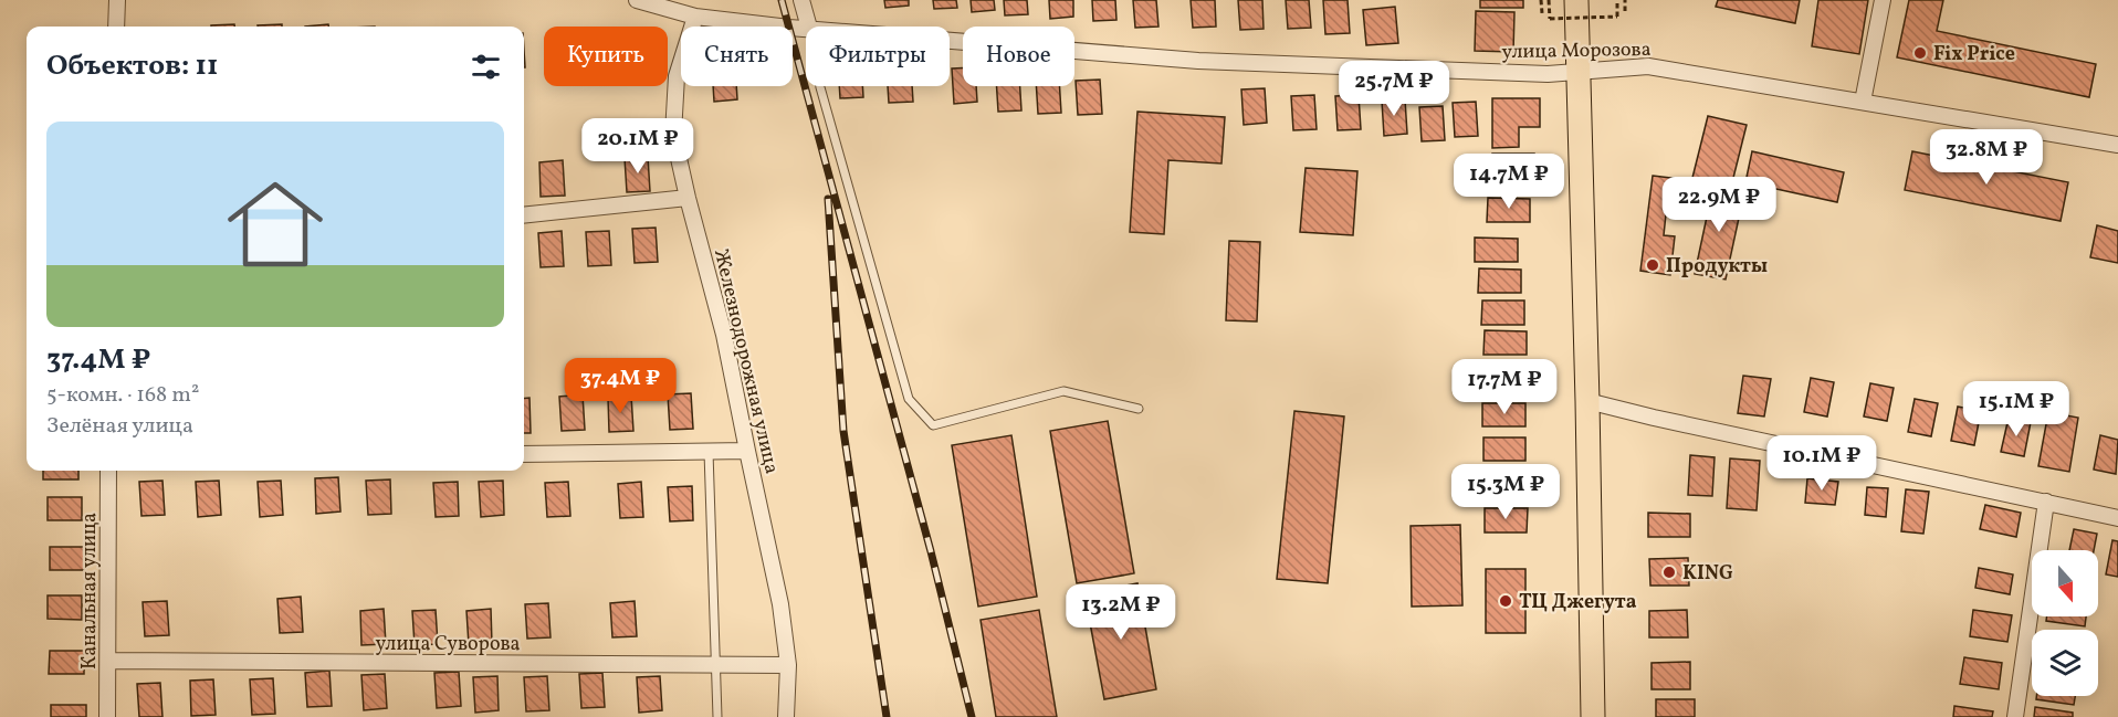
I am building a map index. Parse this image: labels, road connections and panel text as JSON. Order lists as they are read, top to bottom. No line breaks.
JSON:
{"streets":{"street":["улица Морозова","Железнодорожная улица","Канальная улица","улица Суворова"]},"crossings":[["улица Морозова","Железнодорожная улица"],["Железнодорожная улица","улица Суворова"],["Канальная улица","улица Суворова"]],"places":["Fix Price","Продукты","KING","ТЦ Джегута"],"north":"bottom","page":{"chip":["Купить","Снять","Фильтры","Новое"],"heading":"Объектов: 11","price":["25.7M ₽","20.1M ₽","32.8M ₽","14.7M ₽","22.9M ₽","37.4M ₽","17.7M ₽","15.1M ₽","10.1M ₽","15.3M ₽","13.2M ₽"],"list":[{"name":"37.4M ₽","note":"5-комн. · 168 m² · Зелёная улица"}]}}
